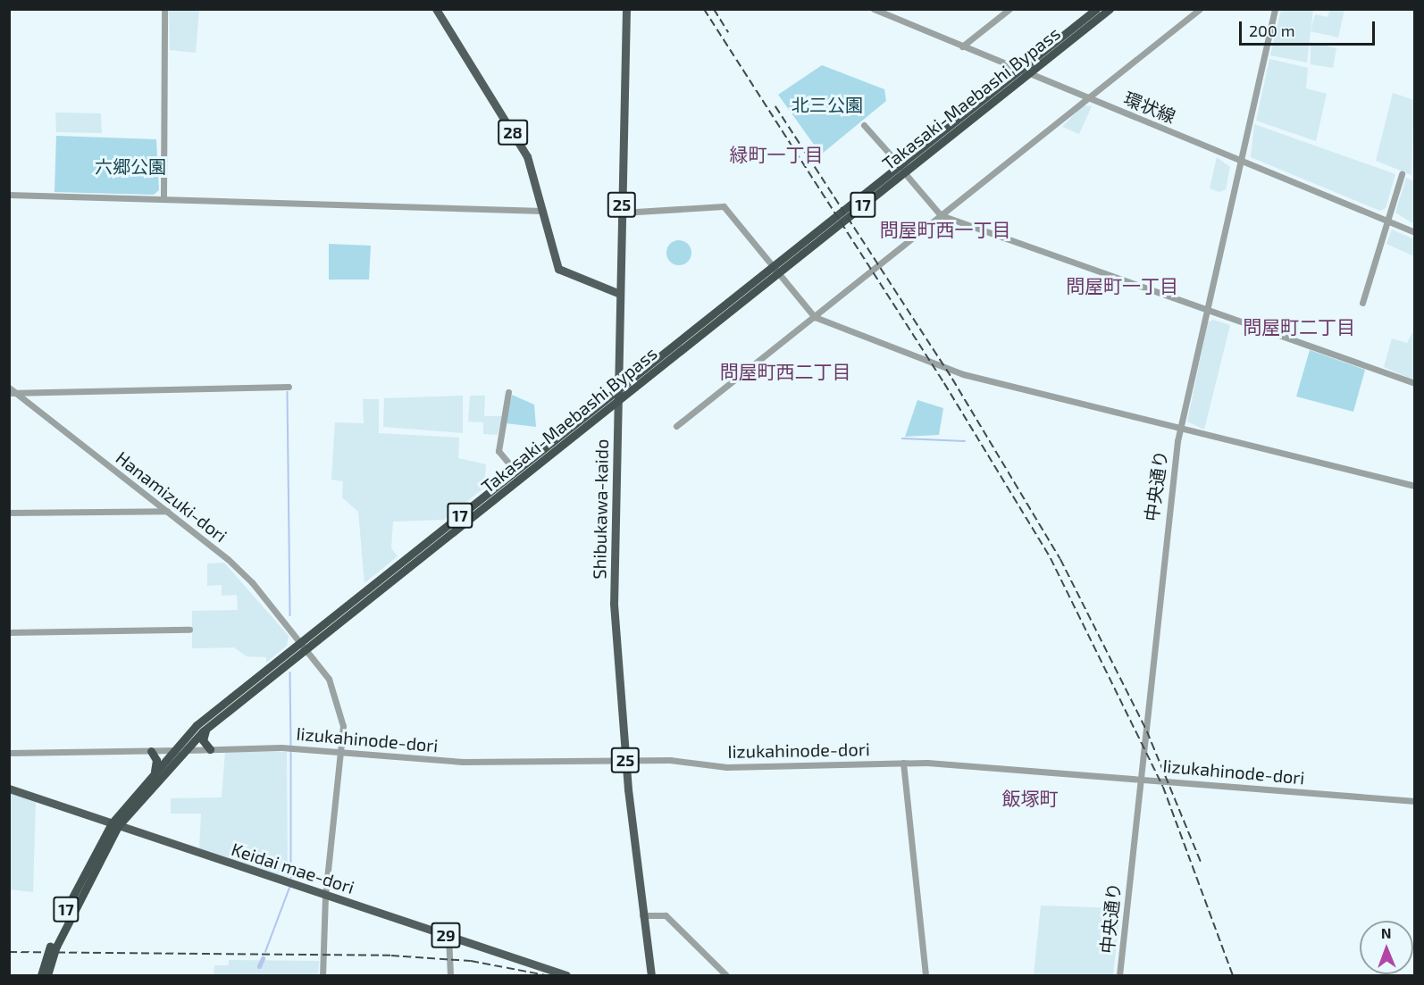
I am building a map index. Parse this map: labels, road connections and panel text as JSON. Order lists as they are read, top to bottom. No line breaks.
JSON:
{"streets":{"highway":["Takasaki-Maebashi Bypass","17"],"main road":["28","25","Shibukawa-kaido","Keidai mae-dori","29"],"street":["環状線","中央通り","Hanamizuki-dori","Iizukahinode-dori"]},"crossings":[["Takasaki-Maebashi Bypass","環状線"],["Takasaki-Maebashi Bypass","Hanamizuki-dori"],["Takasaki-Maebashi Bypass","Shibukawa-kaido"],["Takasaki-Maebashi Bypass","Iizukahinode-dori"],["Takasaki-Maebashi Bypass","Keidai mae-dori"],["環状線","中央通り"],["28","Shibukawa-kaido"],["中央通り","Iizukahinode-dori"],["Hanamizuki-dori","Iizukahinode-dori"],["Hanamizuki-dori","Keidai mae-dori"],["Shibukawa-kaido","Iizukahinode-dori"]],"districts":["緑町一丁目","問屋町西一丁目","問屋町一丁目","問屋町二丁目","問屋町西二丁目","飯塚町"],"parks":["北三公園","六郷公園"],"scale_bar":"200 m","north":"top"}
